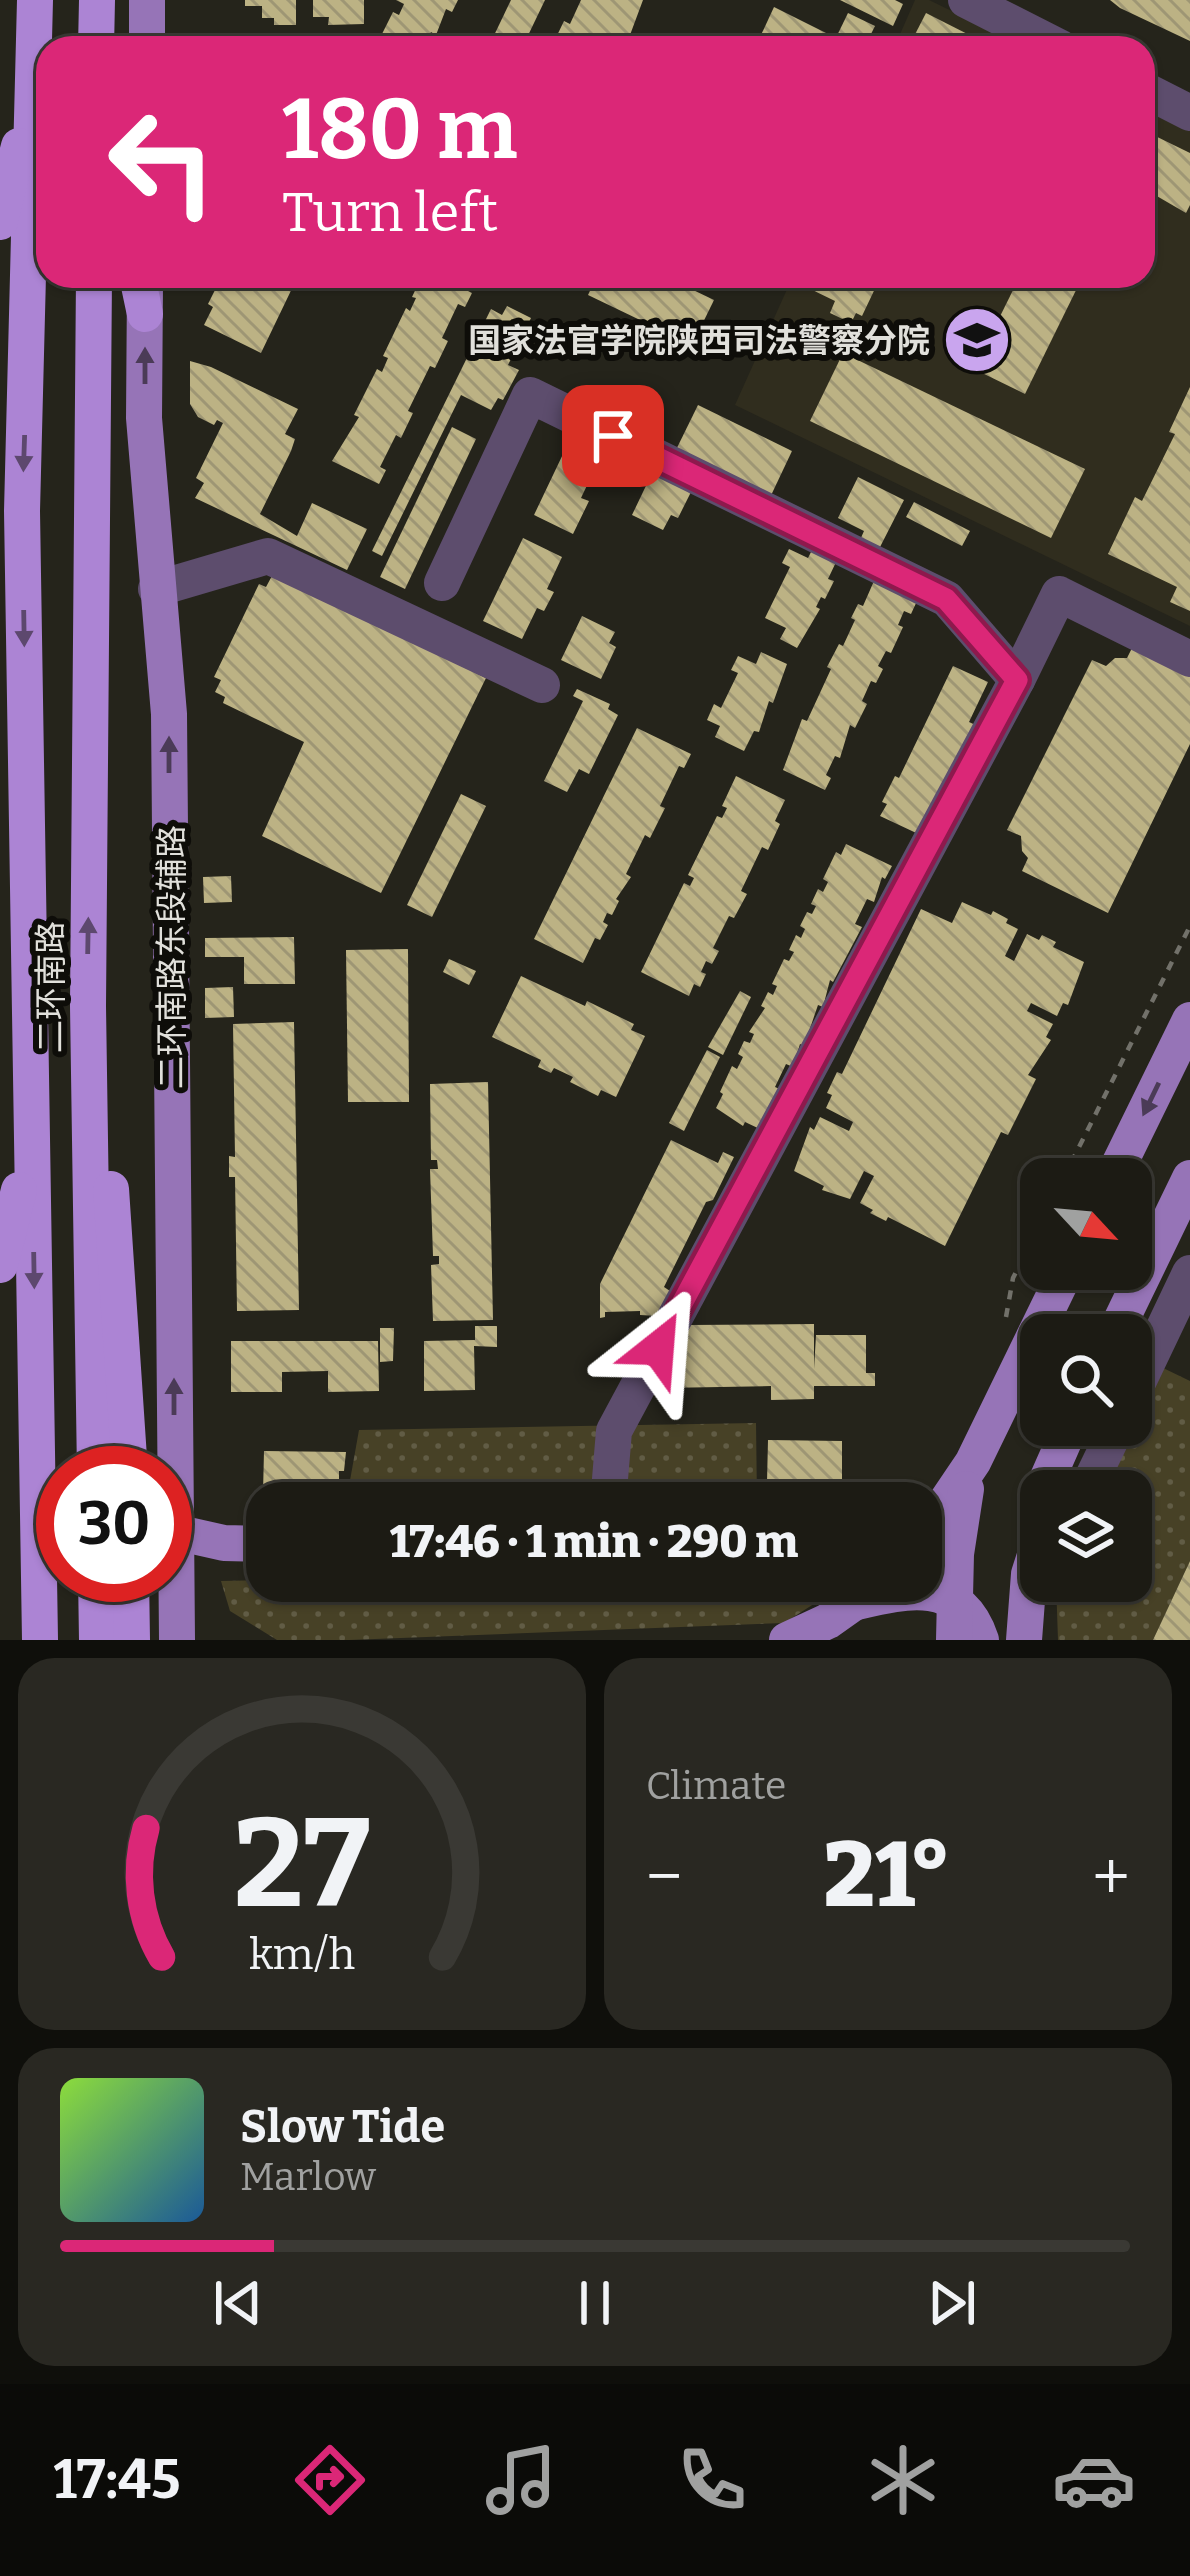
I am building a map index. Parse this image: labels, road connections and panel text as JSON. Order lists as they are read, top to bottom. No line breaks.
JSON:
{"streets":{"highway":["二环南路"],"main road":["二环南路东段辅路"]},"one_way":["二环南路东段辅路"],"places":{"school or university":["国家法官学院陕西司法警察分院"]},"north":"bottom right","page":{"turn":["180 m","Turn left"],"limit":"30","trip":"17:46 · 1 min · 290 m","tile":"Climate","heat":["−","21°","+"],"song":["Slow Tide","Marlow"],"tabs":"17:45","gauge":["27","km/h"]}}
